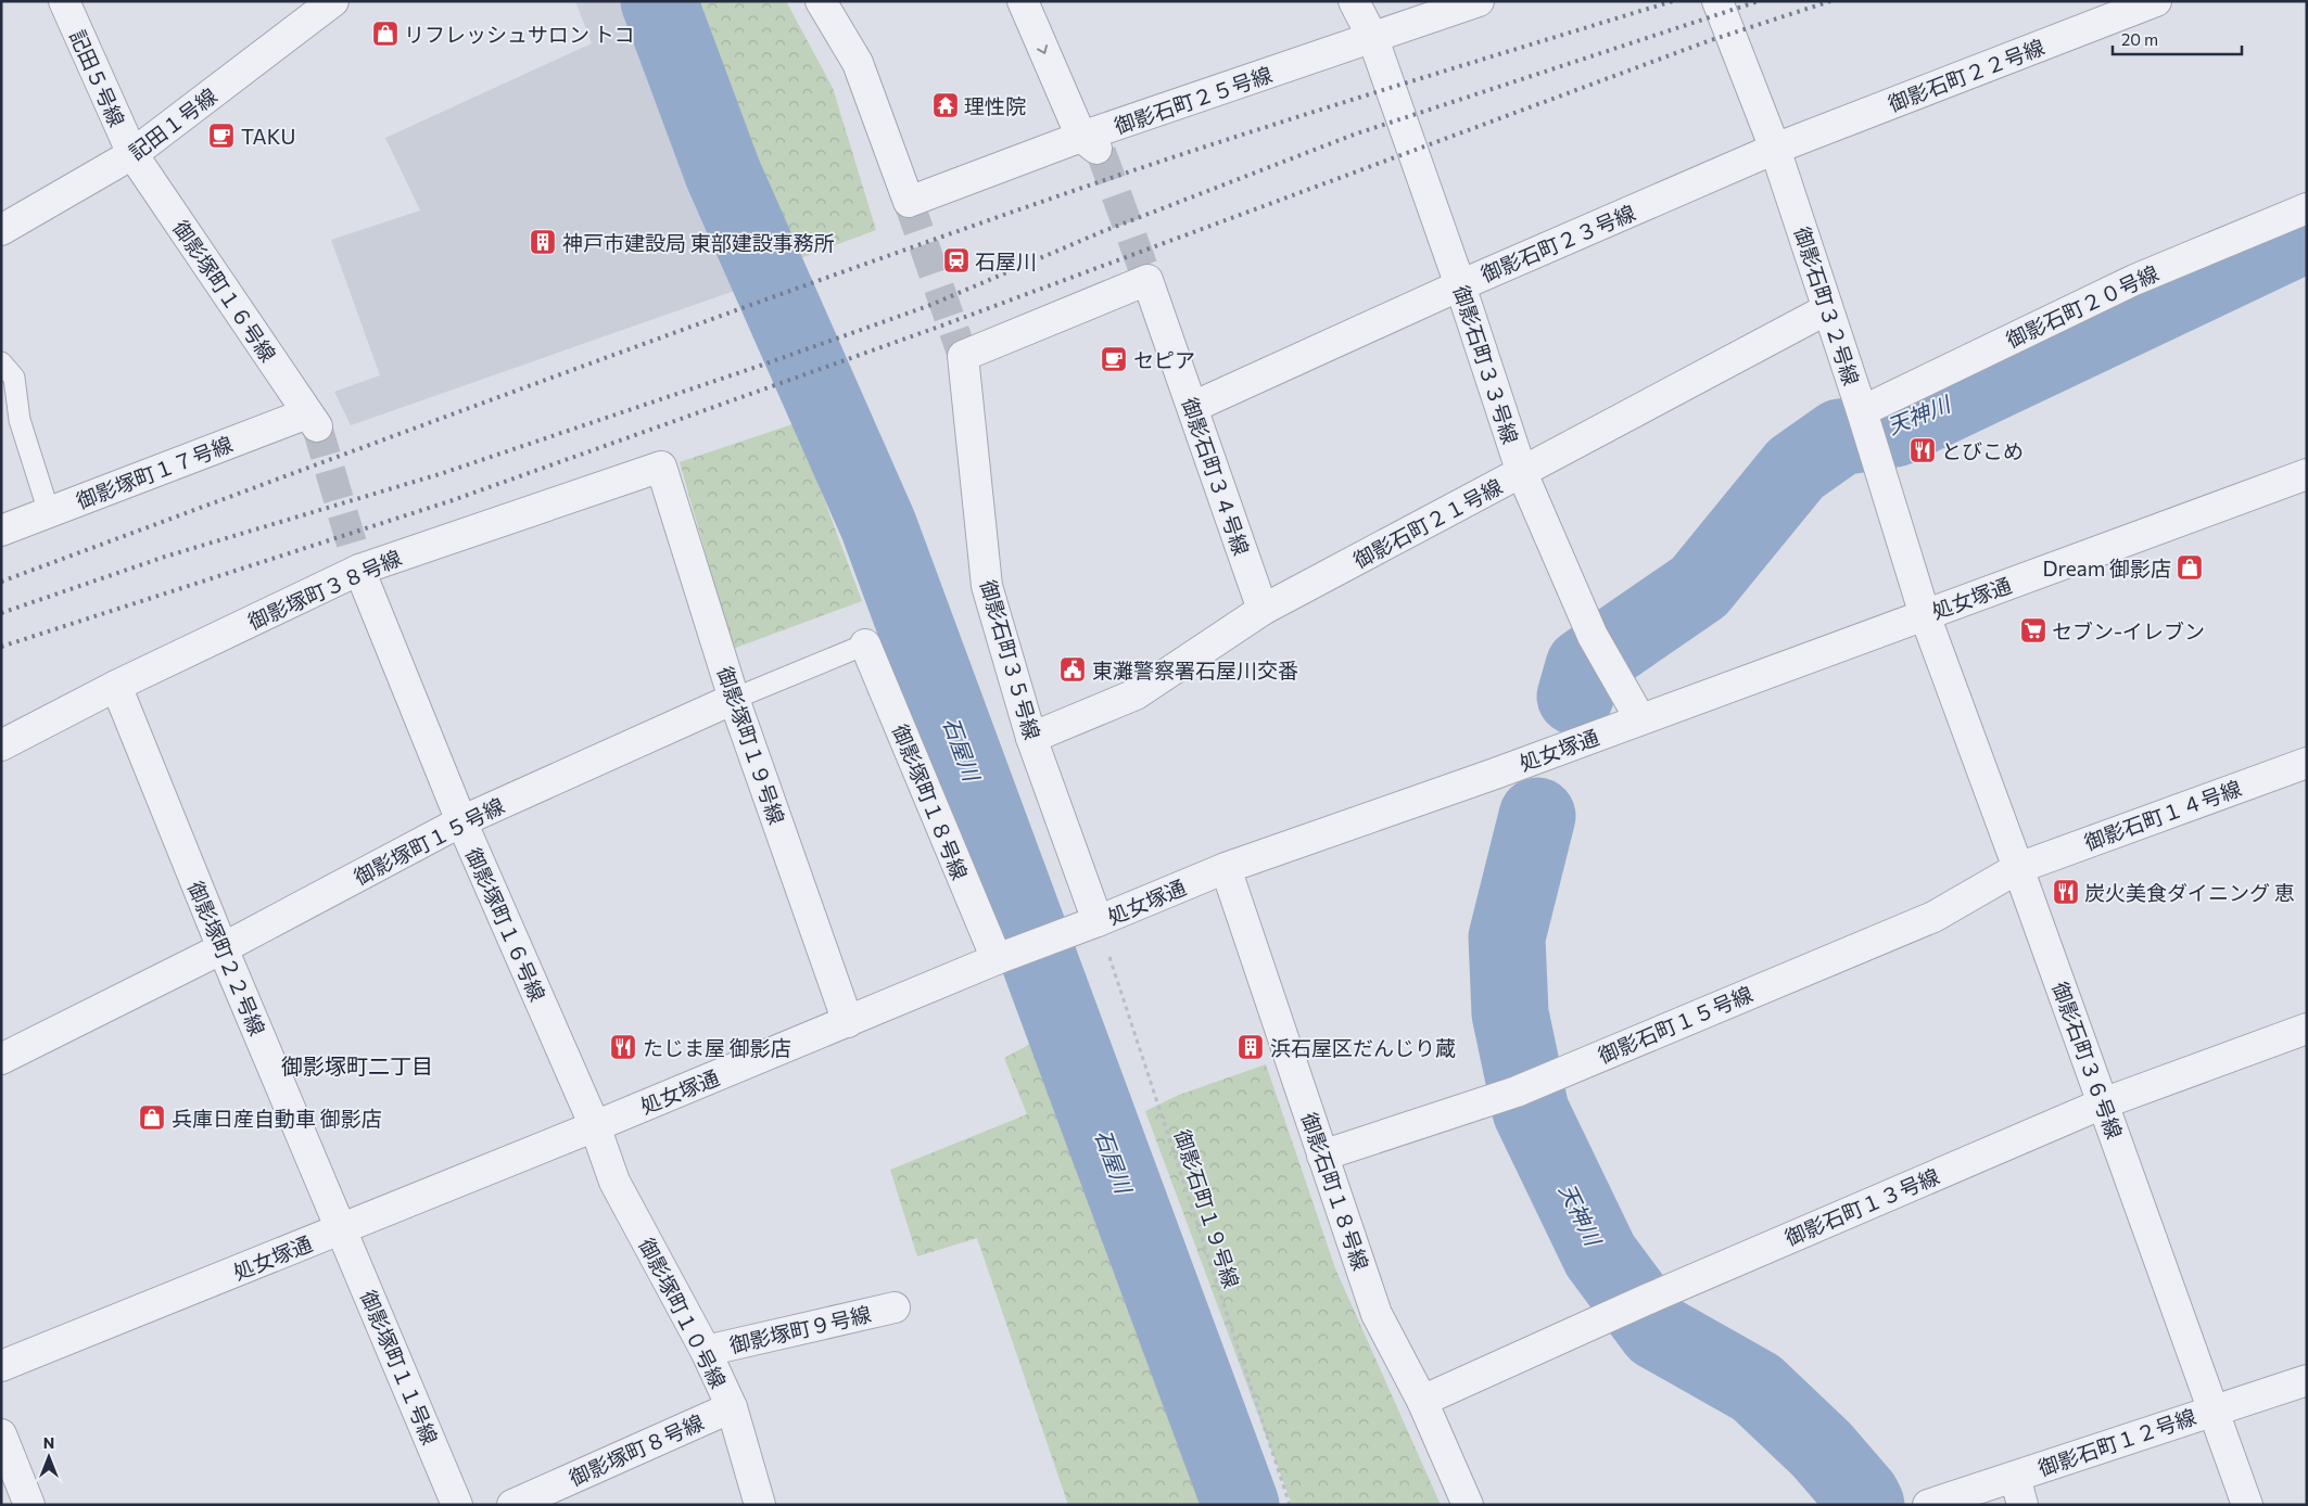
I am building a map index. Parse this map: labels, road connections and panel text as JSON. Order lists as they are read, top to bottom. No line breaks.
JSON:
{"streets":{"street":["御影石町２２号線","記田５号線","御影石町２５号線","記田１号線","御影石町２３号線","御影塚町１６号線","御影石町３２号線","御影石町２０号線","御影石町３３号線","御影塚町１７号線","御影石町３４号線","御影石町２１号線","御影塚町３８号線","処女塚通","御影石町３５号線","御影塚町１９号線","御影塚町１８号線","御影石町１４号線","御影塚町１５号線","御影塚町２２号線","御影石町１５号線","御影石町３６号線","御影石町１８号線","御影石町１３号線","御影塚町１０号線","御影塚町９号線","御影塚町１１号線","御影石町１２号線","御影塚町８号線"],"path":["御影石町１９号線"]},"crossings":[["御影石町２２号線","御影石町２３号線"],["御影石町２２号線","御影石町３２号線"],["記田５号線","記田１号線"],["記田５号線","御影塚町１６号線"],["御影石町２５号線","御影石町３３号線"],["記田１号線","御影塚町１６号線"],["御影石町２３号線","御影石町３２号線"],["御影石町２３号線","御影石町３３号線"],["御影石町２３号線","御影石町３４号線"],["御影塚町１６号線","御影塚町１７号線"],["御影塚町１６号線","御影塚町３８号線"],["御影塚町１６号線","処女塚通"],["御影塚町１６号線","御影塚町１５号線"],["御影塚町１６号線","御影塚町１０号線"],["御影石町３２号線","御影石町２０号線"],["御影石町３２号線","御影石町２１号線"],["御影石町３２号線","処女塚通"],["御影石町３２号線","御影石町３６号線"],["御影石町３３号線","御影石町２１号線"],["御影石町３３号線","処女塚通"],["御影石町３４号線","御影石町２１号線"],["御影石町３４号線","御影石町３５号線"],["御影石町２１号線","御影石町３５号線"],["御影塚町３８号線","御影塚町１９号線"],["御影塚町３８号線","御影塚町２２号線"],["処女塚通","御影石町３５号線"],["処女塚通","御影塚町１９号線"],["処女塚通","御影塚町１８号線"],["処女塚通","御影塚町２２号線"],["処女塚通","御影石町３６号線"],["処女塚通","御影石町１８号線"],["処女塚通","御影石町１９号線"],["処女塚通","御影塚町１０号線"],["処女塚通","御影塚町１１号線"],["御影石町３５号線","御影石町１９号線"],["御影塚町１９号線","御影塚町１５号線"],["御影塚町１８号線","御影塚町１５号線"],["御影石町１４号線","御影石町１５号線"],["御影石町１４号線","御影石町３６号線"],["御影塚町１５号線","御影塚町２２号線"],["御影塚町２２号線","御影塚町１１号線"],["御影石町１５号線","御影石町３６号線"],["御影石町１５号線","御影石町１８号線"],["御影石町３６号線","御影石町１３号線"],["御影石町３６号線","御影石町１２号線"],["御影石町１８号線","御影石町１３号線"],["御影塚町１０号線","御影塚町９号線"],["御影塚町１０号線","御影塚町８号線"]],"districts":["御影塚町二丁目"],"water":["天神川","石屋川"],"places":{"shop":["リフレッシュサロン トコ","Dream 御影店","兵庫日産自動車 御影店"],"temple":["理性院"],"cafe":["TAKU","セピア"],"building":["神戸市建設局 東部建設事務所","浜石屋区だんじり蔵"],"station":["石屋川"],"restaurant":["とびこめ","炭火美食ダイニング 恵","たじま屋 御影店"],"supermarket":["セブン-イレブン"],"public building":["東灘警察署石屋川交番"]},"scale_bar":"20 m","north":"top"}
